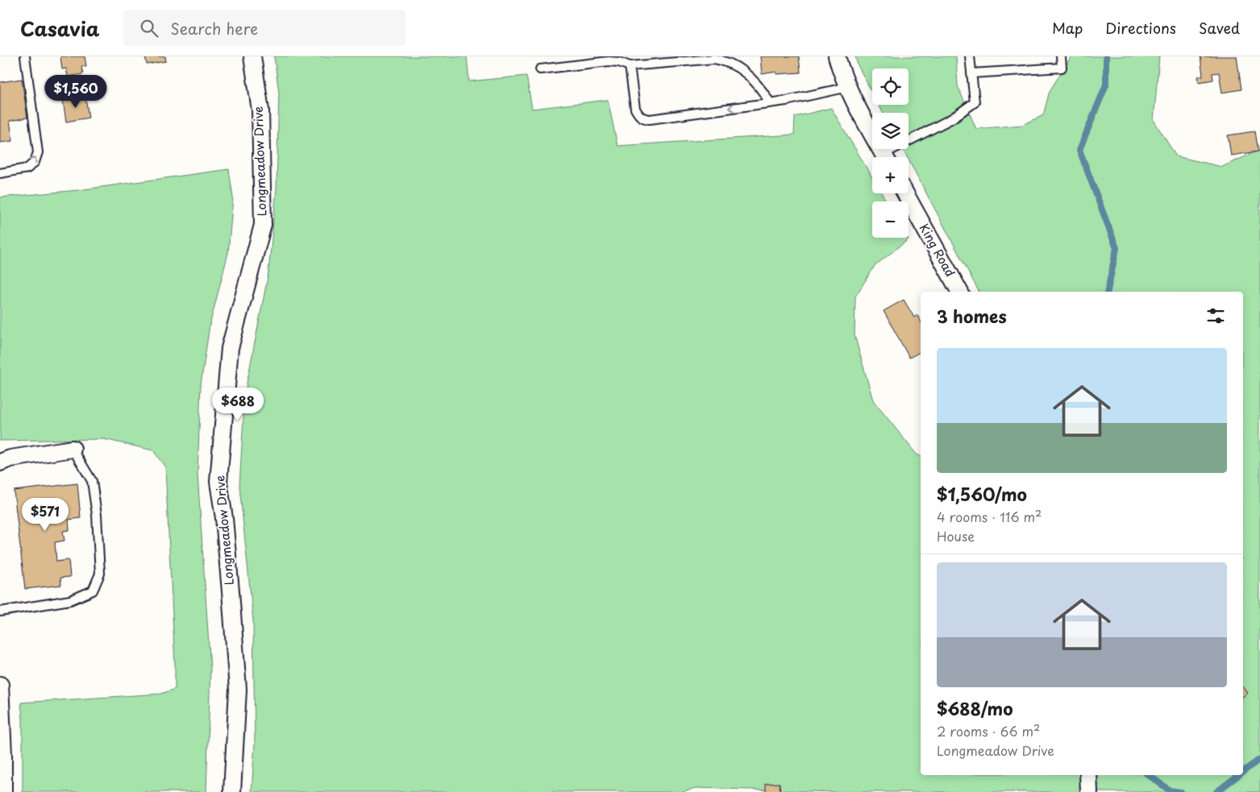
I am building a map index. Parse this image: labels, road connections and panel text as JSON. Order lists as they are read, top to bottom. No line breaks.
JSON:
{"streets":{"street":["Longmeadow Drive","King Road"]},"page":{"header":"Casavia","search":"Search here","nav":["Map","Directions","Saved"],"map_buttons":["+","−"],"price":["$1,560","$688","$571"],"heading":"3 homes","list":[{"name":"$1,560/mo","note":"4 rooms · 116 m² · House"},{"name":"$688/mo","note":"2 rooms · 66 m² · Longmeadow Drive"}]}}
